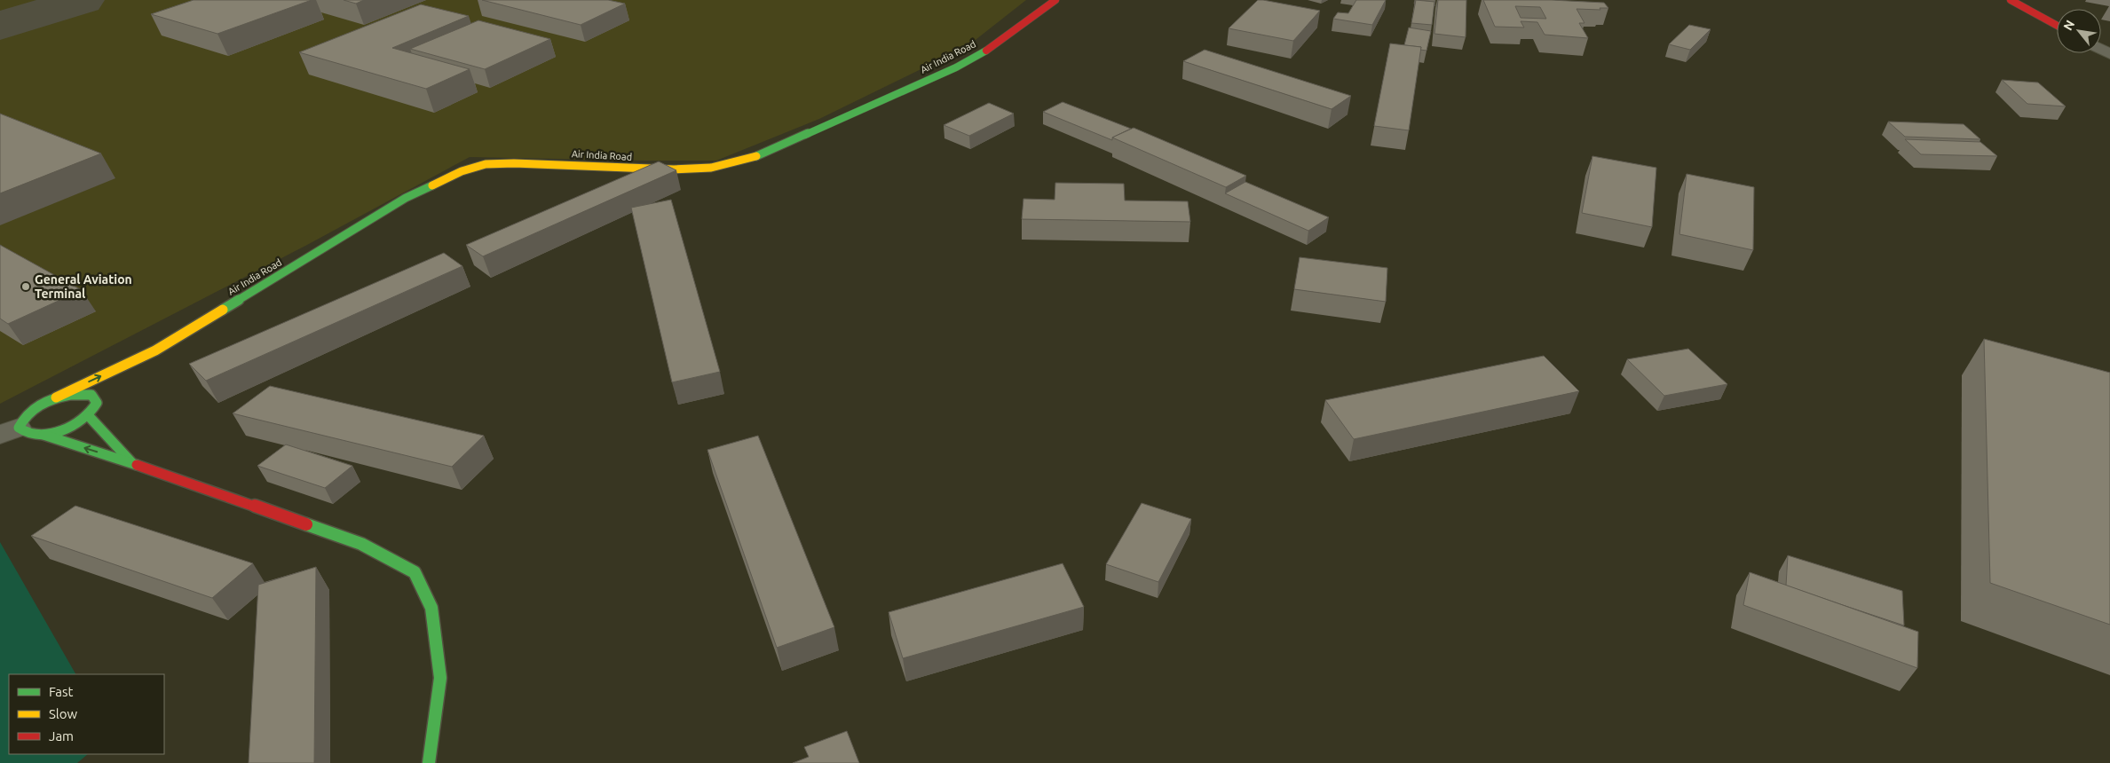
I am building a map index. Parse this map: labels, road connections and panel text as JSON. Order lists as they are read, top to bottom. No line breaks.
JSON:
{"streets":{"street":["Air India Road"]},"places":["General Aviation Terminal"],"legend":["Fast","Slow","Jam"],"north":"top left"}
